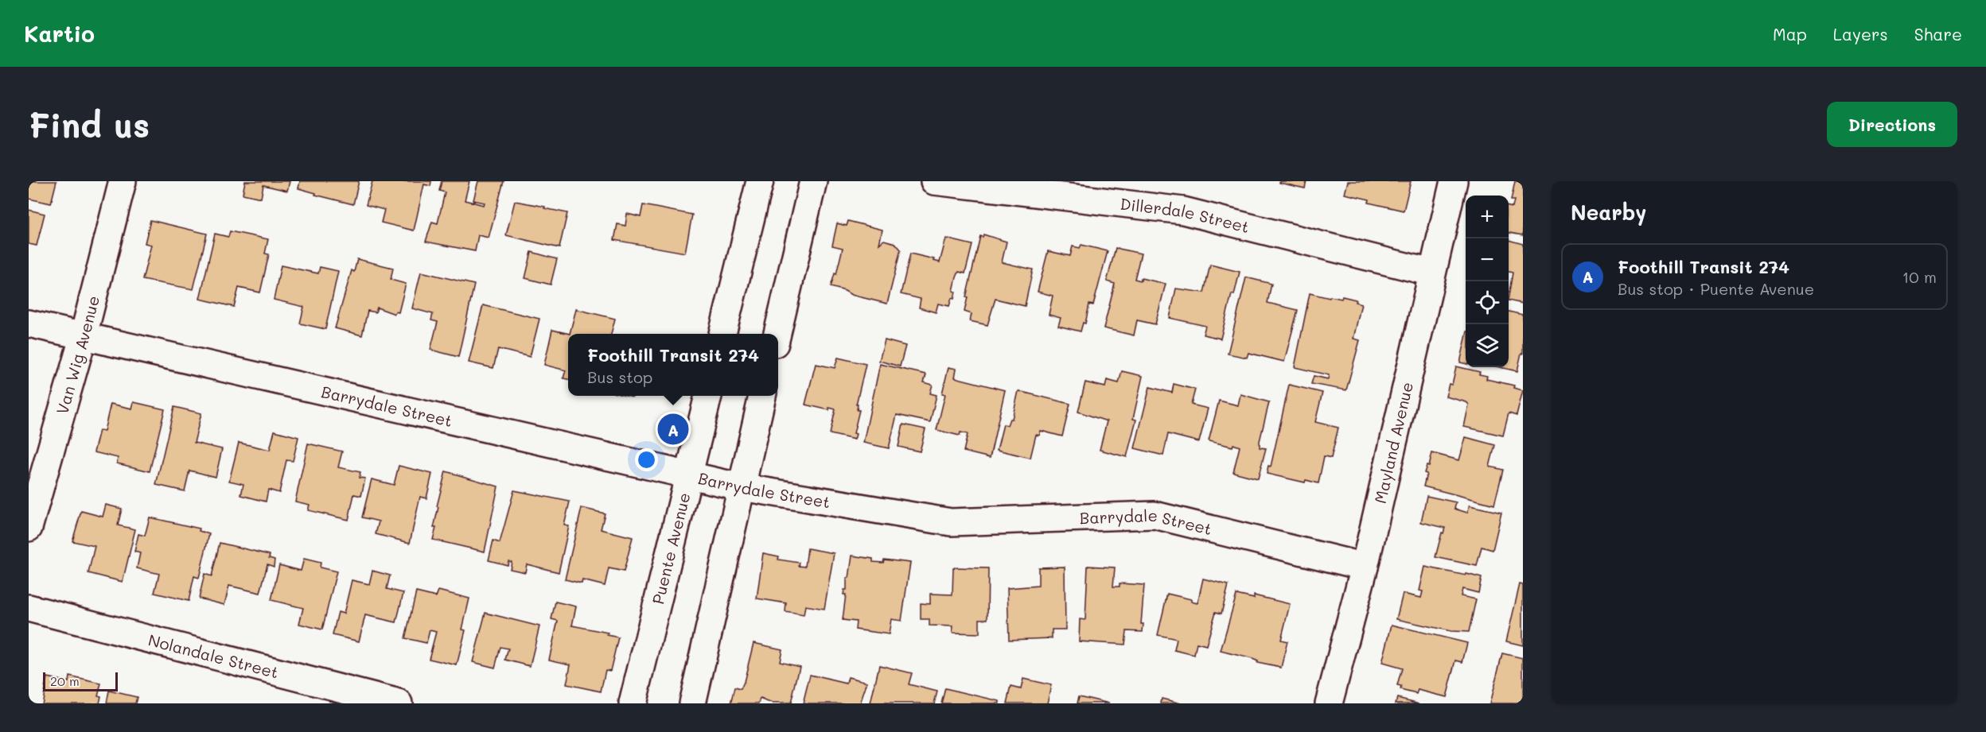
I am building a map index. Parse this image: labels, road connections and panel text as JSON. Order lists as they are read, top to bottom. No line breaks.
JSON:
{"streets":{"street":["Dillerdale Street","Van Wig Avenue","Barrydale Street","Mayland Avenue","Puente Avenue","Nolandale Street"]},"crossings":[["Dillerdale Street","Mayland Avenue"],["Van Wig Avenue","Barrydale Street"],["Barrydale Street","Mayland Avenue"],["Barrydale Street","Puente Avenue"]],"scale_bar":"20 m","page":{"header":"Kartio","nav":["Map","Layers","Share"],"buttons":"Directions","title":"Find us","heading":"Nearby","map_buttons":["+","−"],"list":[{"mark":"A","name":"Foothill Transit 274","note":"Bus stop · Puente Avenue","value":"10 m"}],"popup":["Foothill Transit 274","Bus stop"],"pins":"A","scale":"20 m"}}
